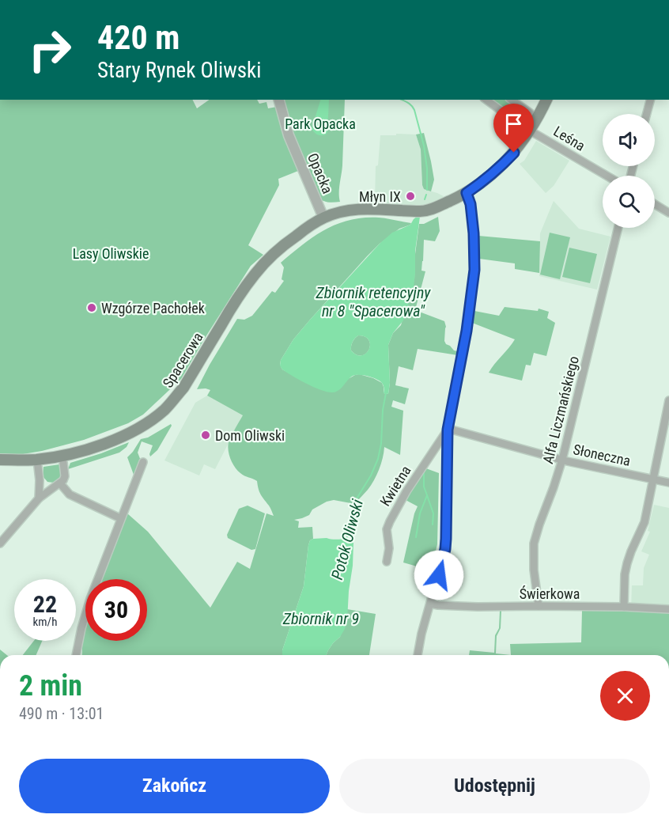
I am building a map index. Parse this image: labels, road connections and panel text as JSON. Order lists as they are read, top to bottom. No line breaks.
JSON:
{"streets":{"main road":["Spacerowa"],"street":["Leśna","Opacka","Alfa Liczmańskiego","Słoneczna","Kwietna","Świerkowa"]},"crossings":[["Leśna","Spacerowa"],["Opacka","Spacerowa"],["Spacerowa","Kwietna"],["Alfa Liczmańskiego","Słoneczna"],["Alfa Liczmańskiego","Świerkowa"],["Słoneczna","Kwietna"],["Kwietna","Świerkowa"]],"water":["Zbiornik retencyjny nr 8 \"Spacerowa\"","Potok Oliwski","Zbiornik nr 9"],"parks":["Park Opacka","Lasy Oliwskie"],"places":["Młyn IX","Wzgórze Pachołek","Dom Oliwski"],"page":{"turn":["420 m","Stary Rynek Oliwski"],"speed":"22 km/h","limit":"30","heading":["2 min","490 m · 13:01"],"buttons":["Zakończ","Udostępnij"]}}
